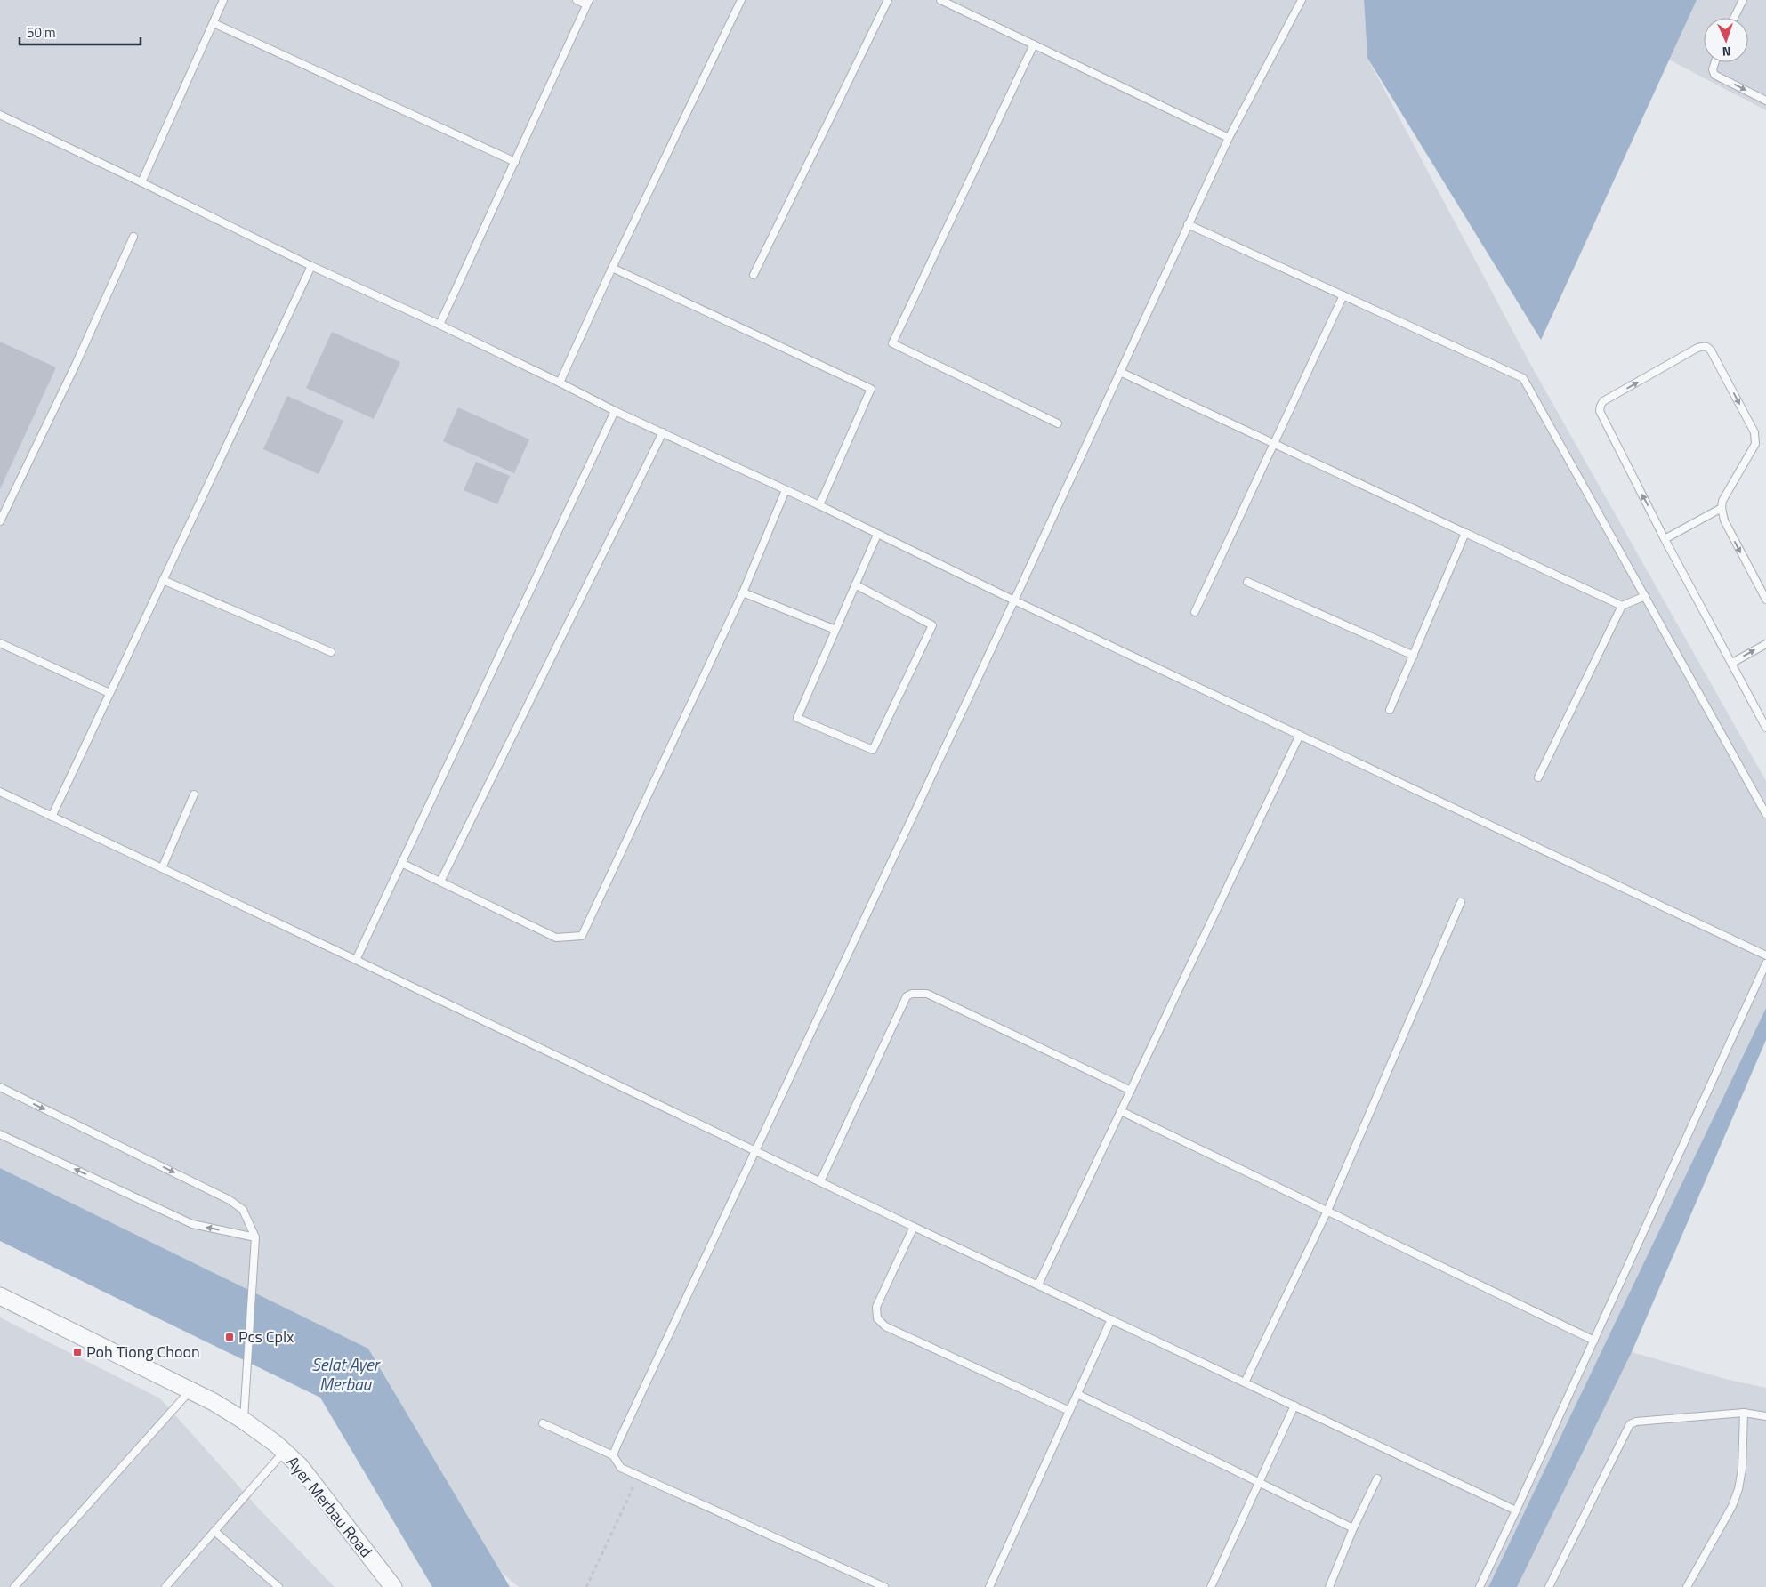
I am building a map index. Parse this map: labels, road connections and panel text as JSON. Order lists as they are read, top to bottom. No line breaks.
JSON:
{"streets":{"street":["Ayer Merbau Road"]},"water":["Selat Ayer Merbau"],"places":{"transit":["Pcs Cplx","Poh Tiong Choon"]},"scale_bar":"50 m","north":"bottom"}
